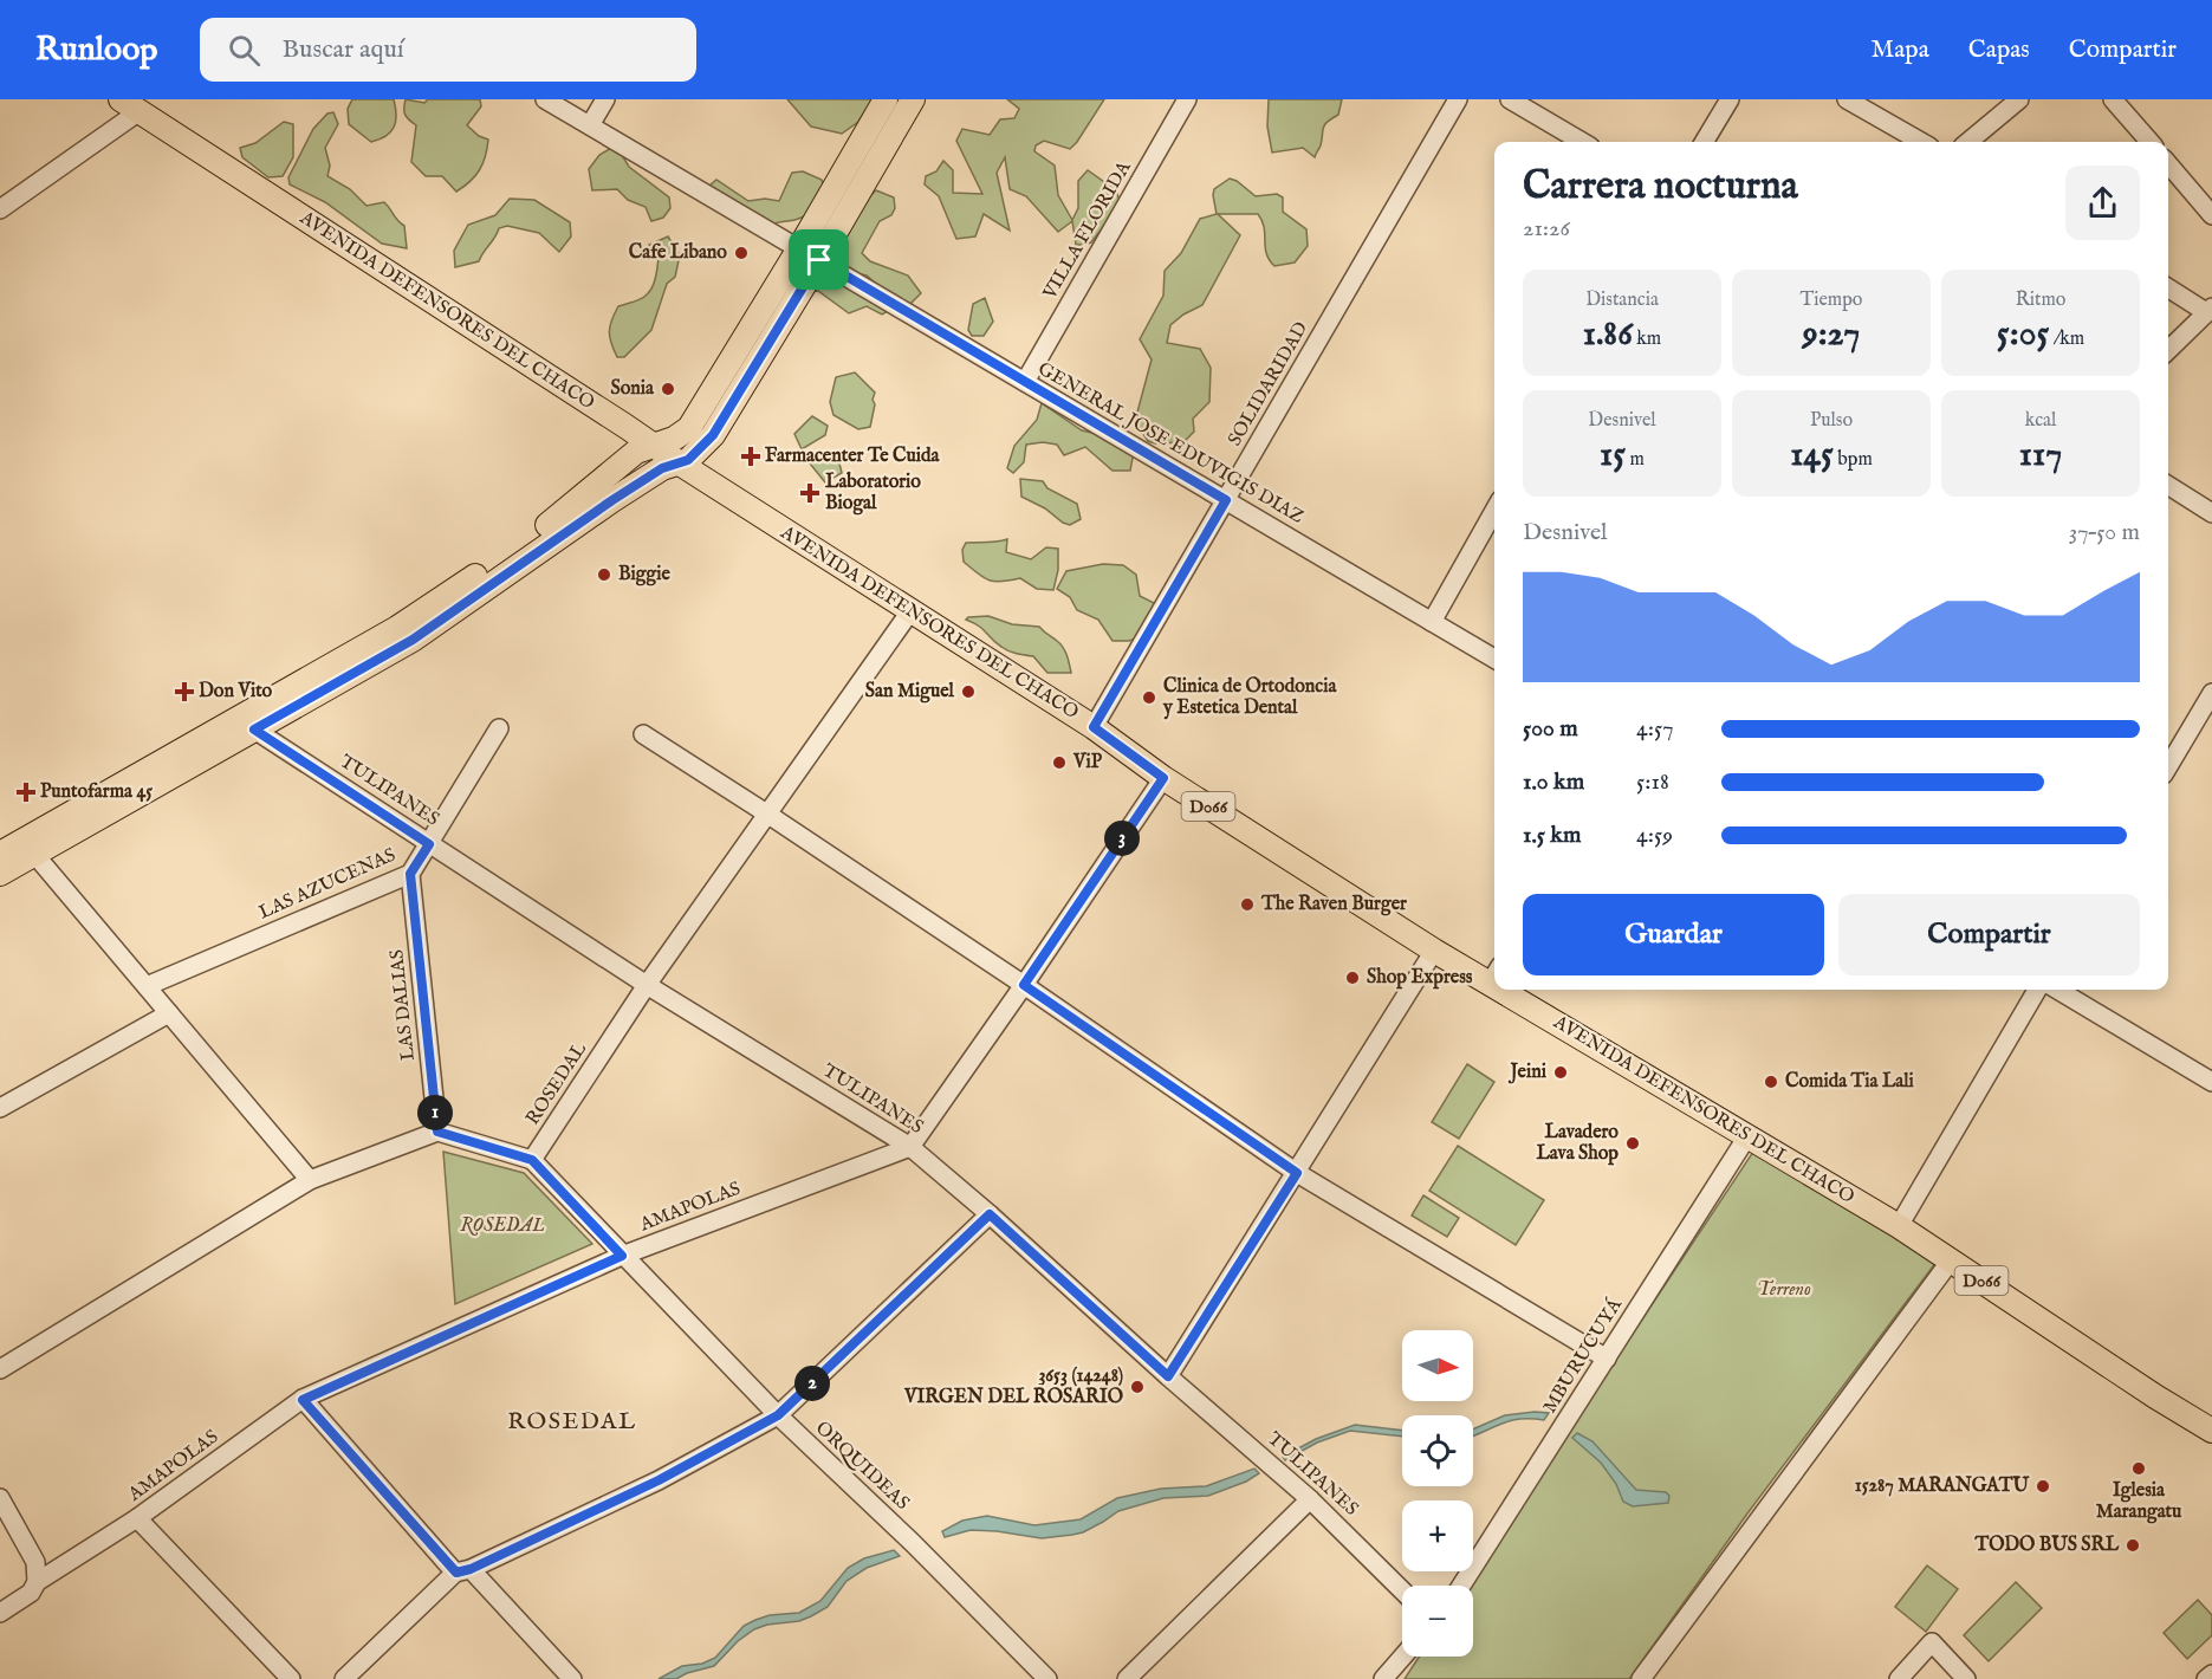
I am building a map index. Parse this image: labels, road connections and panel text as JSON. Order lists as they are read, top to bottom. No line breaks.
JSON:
{"streets":{"main road":["AVENIDA DEFENSORES DEL CHACO","D066"],"street":["VILLA FLORIDA","SOLIDARIDAD","GENERAL JOSE EDUVIGIS DIAZ","TULIPANES","LAS AZUCENAS","LAS DALIAS","ROSEDAL","AMAPOLAS","MBURUCUYÁ","ORQUIDEAS"]},"crossings":[["VILLA FLORIDA","GENERAL JOSE EDUVIGIS DIAZ"],["AVENIDA DEFENSORES DEL CHACO","SOLIDARIDAD"],["AVENIDA DEFENSORES DEL CHACO","ROSEDAL"],["AVENIDA DEFENSORES DEL CHACO","MBURUCUYÁ"],["SOLIDARIDAD","GENERAL JOSE EDUVIGIS DIAZ"],["TULIPANES","LAS AZUCENAS"],["TULIPANES","ROSEDAL"],["TULIPANES","AMAPOLAS"],["LAS AZUCENAS","LAS DALIAS"],["ROSEDAL","ORQUIDEAS"],["AMAPOLAS","ORQUIDEAS"]],"districts":["ROSEDAL"],"parks":["ROSEDAL","Terreno"],"places":{"other":["Cafe Libano","Sonia","Biggie","San Miguel","Clinica de Ortodoncia y Estetica Dental","ViP","The Raven Burger","Shop Express","Jeini","Comida Tia Lali","Lavadero Lava Shop","3653 (14248) VIRGEN DEL ROSARIO","Iglesia Marangatu","15287 MARANGATU","TODO BUS SRL"],"health":["Farmacenter Te Cuida","Laboratorio Biogal","Don Vito","Puntofarma 45"]},"north":"right","page":{"header":"Runloop","search":"Buscar aquí","nav":["Mapa","Capas","Compartir"],"heading":["Carrera nocturna","21:26"],"stats":[["Distancia","1.86 km"],["Tiempo","9:27"],["Ritmo","5:05 /km"],["Desnivel","15 m"],["Pulso","145 bpm"],["kcal","117"]],"chart":["Desnivel","37–50 m"],"list":[{"name":"500 m","note":"4:57"},{"name":"1.0 km","note":"5:18"},{"name":"1.5 km","note":"4:59"}],"pins":["3","1","2"],"buttons":["Guardar","Compartir"],"map_buttons":["+","−"]}}
